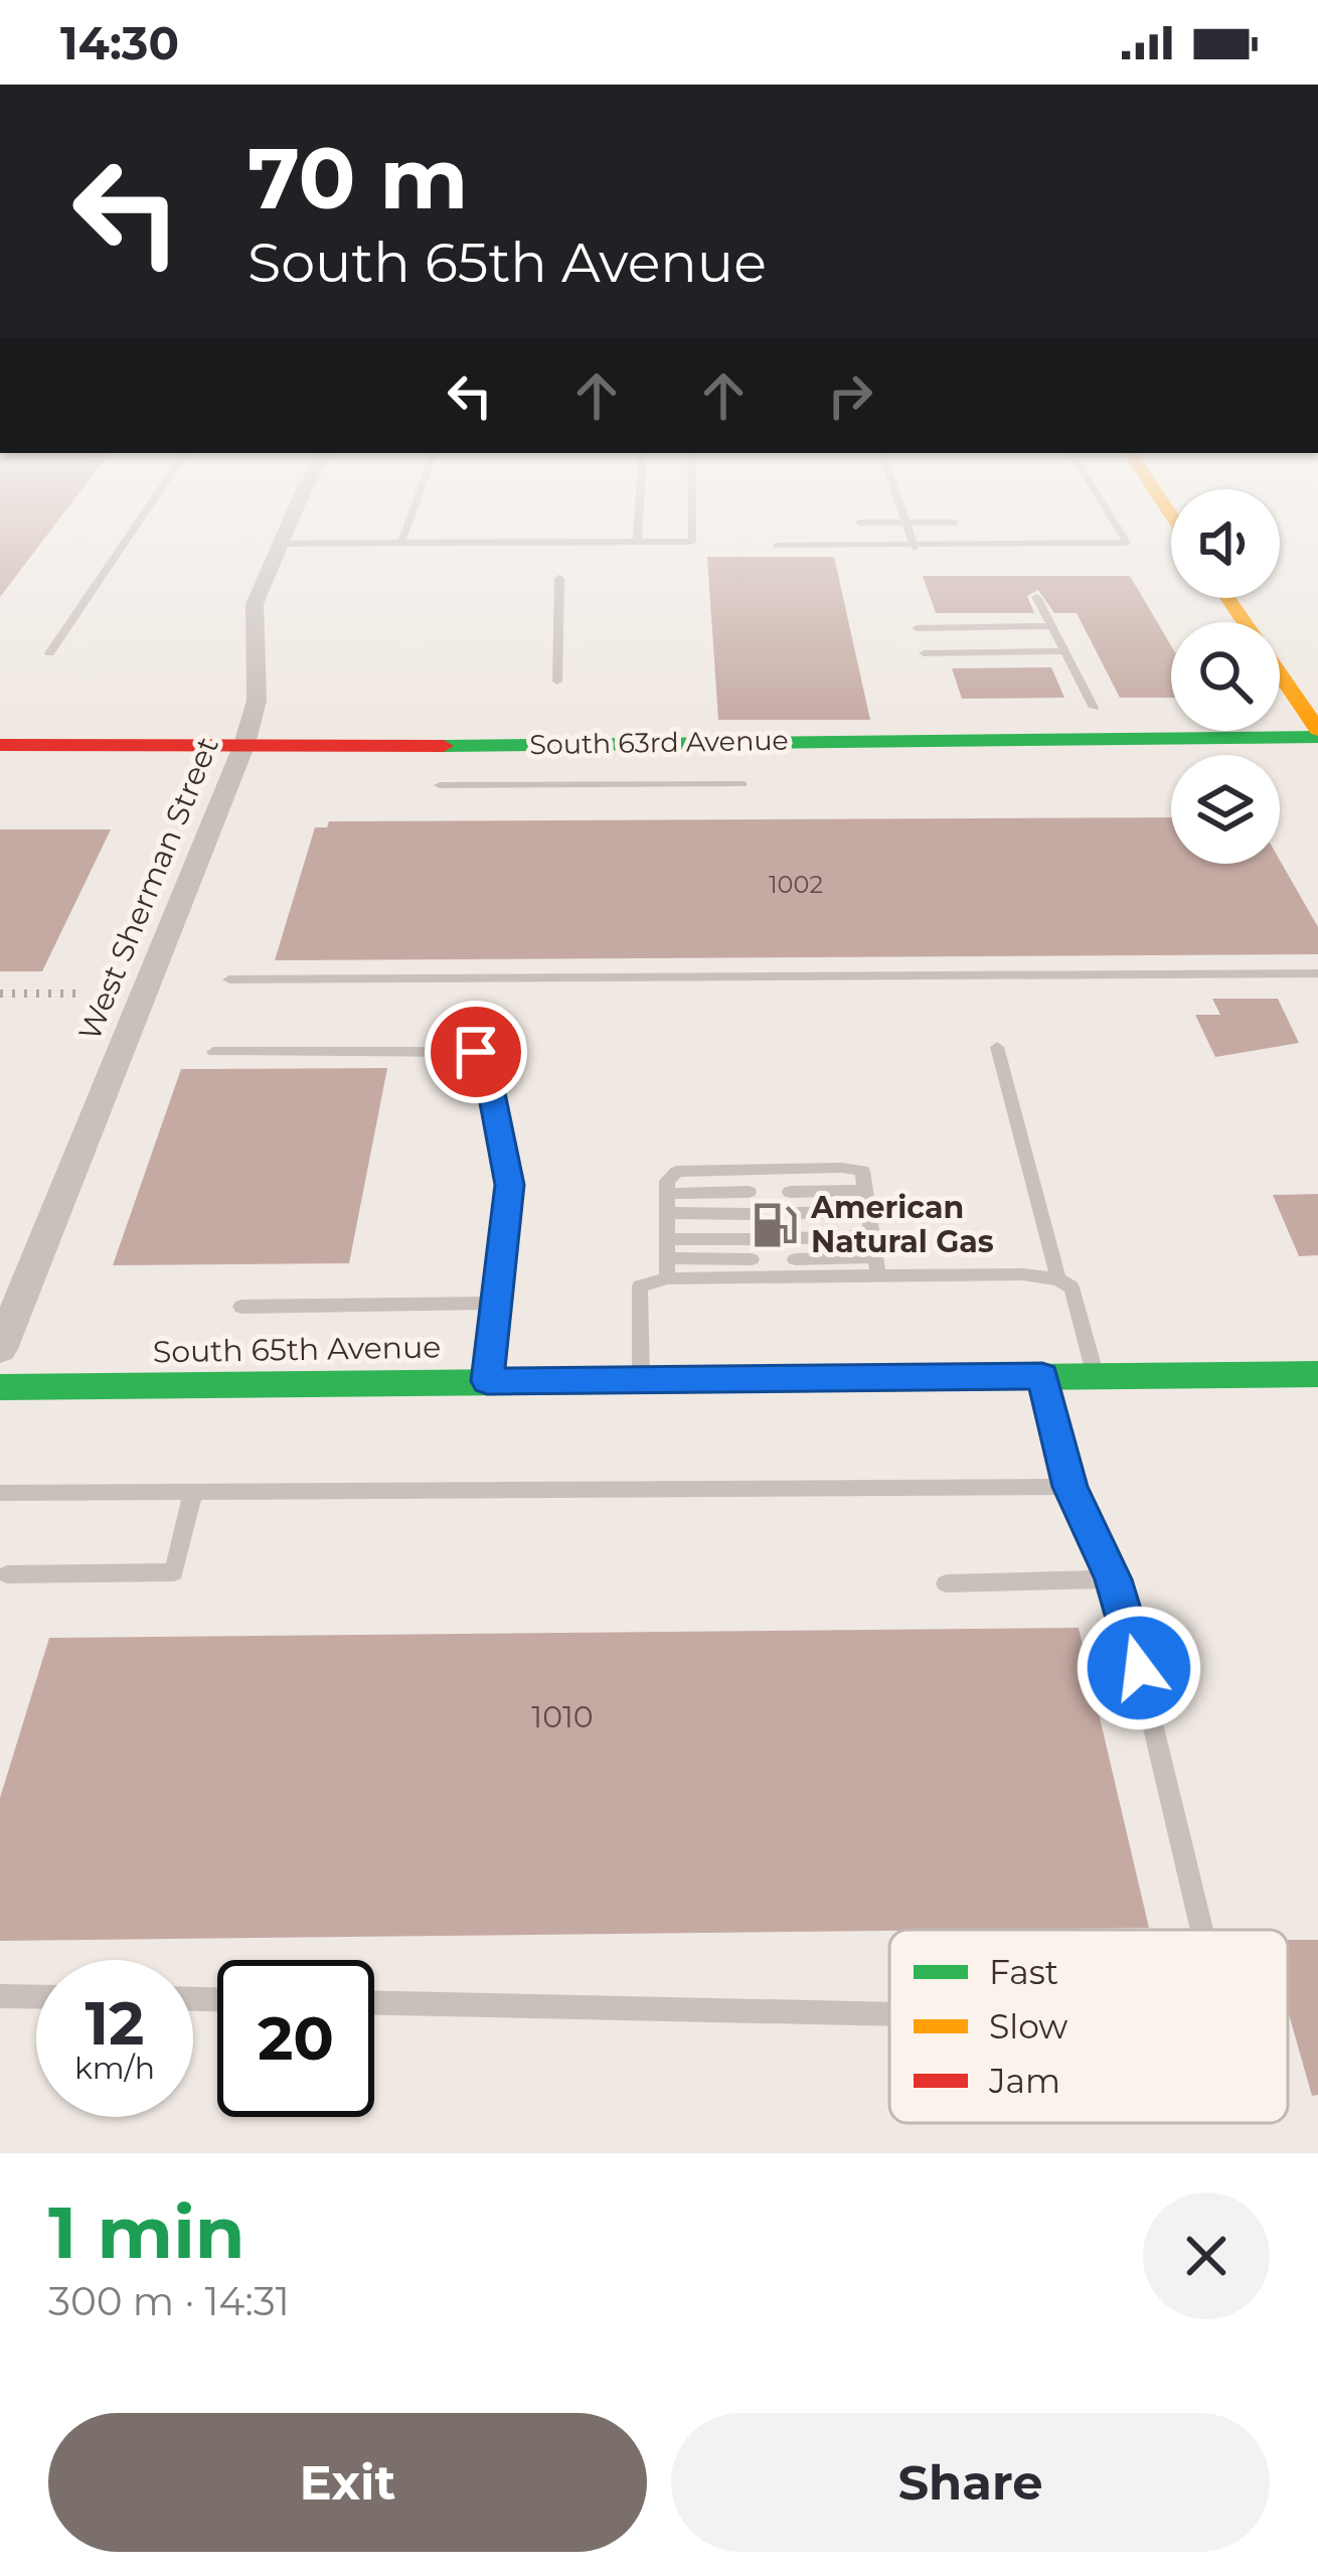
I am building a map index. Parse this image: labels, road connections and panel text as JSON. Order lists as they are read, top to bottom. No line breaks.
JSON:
{"streets":{"street":["South 63rd Avenue","West Sherman Street","South 65th Avenue"]},"crossings":[["South 63rd Avenue","West Sherman Street"]],"places":{"fuel station":["American Natural Gas"]},"house_numbers":["1002","1010"],"legend":["Fast","Slow","Jam"],"page":{"status":"14:30","turn":["70 m","South 65th Avenue"],"speed":"12 km/h","limit":"20","heading":["1 min","300 m · 14:31"],"buttons":["Exit","Share"]}}
